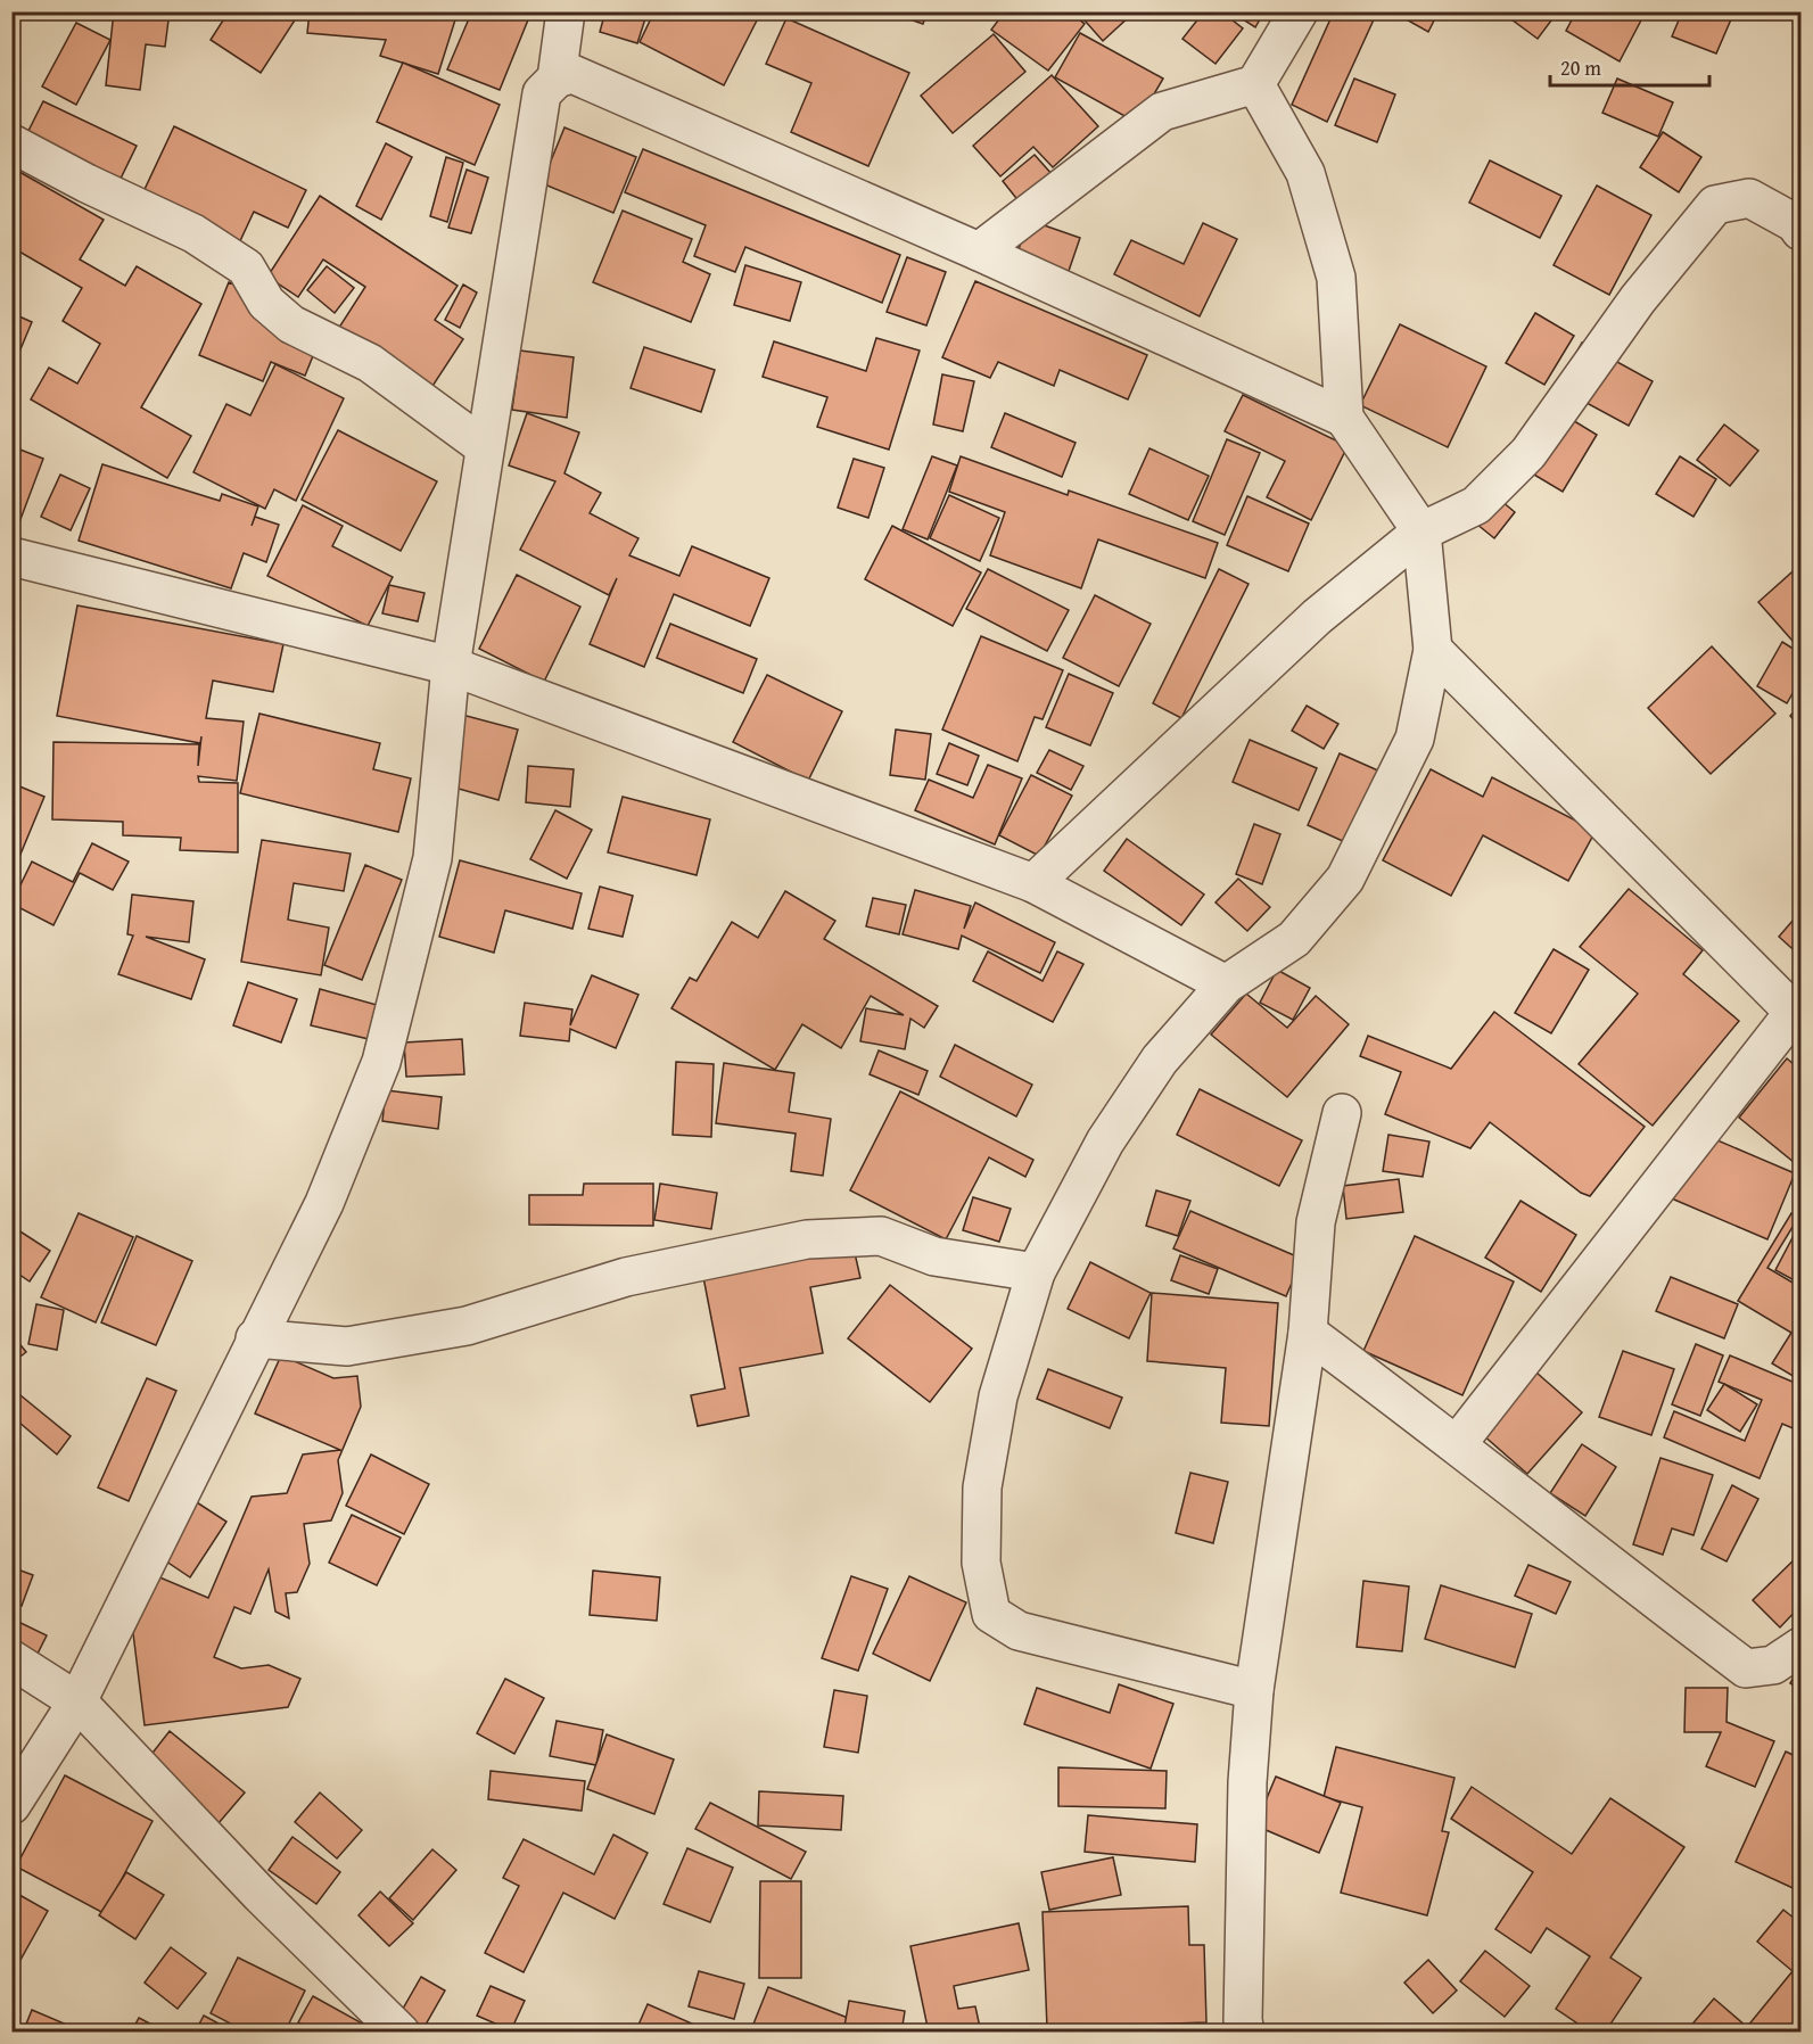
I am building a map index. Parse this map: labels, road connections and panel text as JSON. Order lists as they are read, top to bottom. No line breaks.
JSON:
{"scale_bar":"20 m"}
